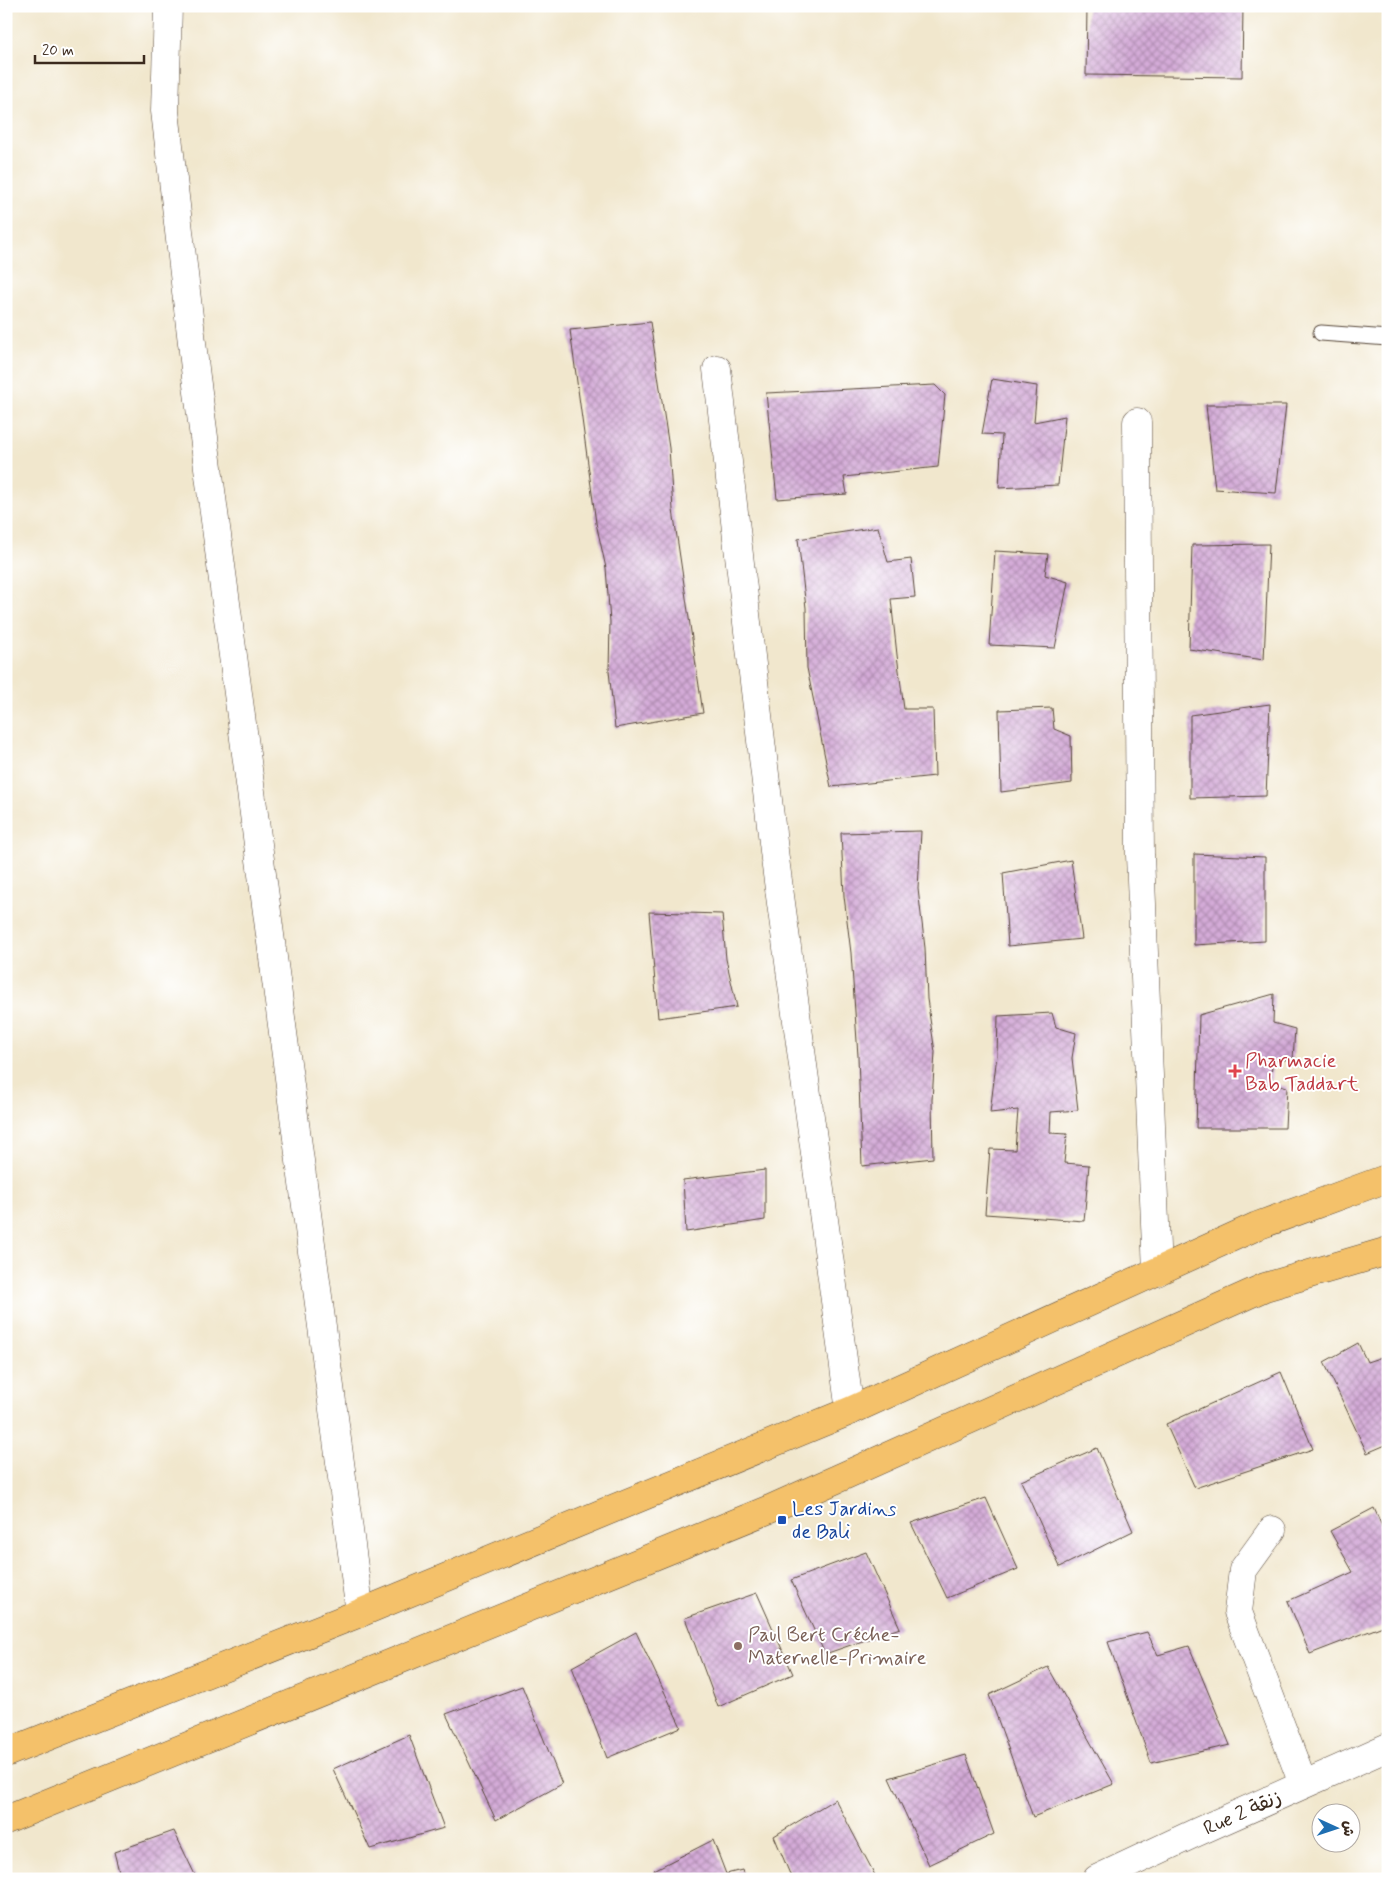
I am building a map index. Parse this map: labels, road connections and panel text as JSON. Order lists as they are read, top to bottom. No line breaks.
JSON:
{"streets":{"street":["Rue 2 زنقة"]},"places":{"health":["Pharmacie Bab Taddart"],"transit":["Les Jardins de Bali"],"other":["Paul Bert Créche- Maternelle-Primaire"]},"scale_bar":"20 m","north":"right"}
